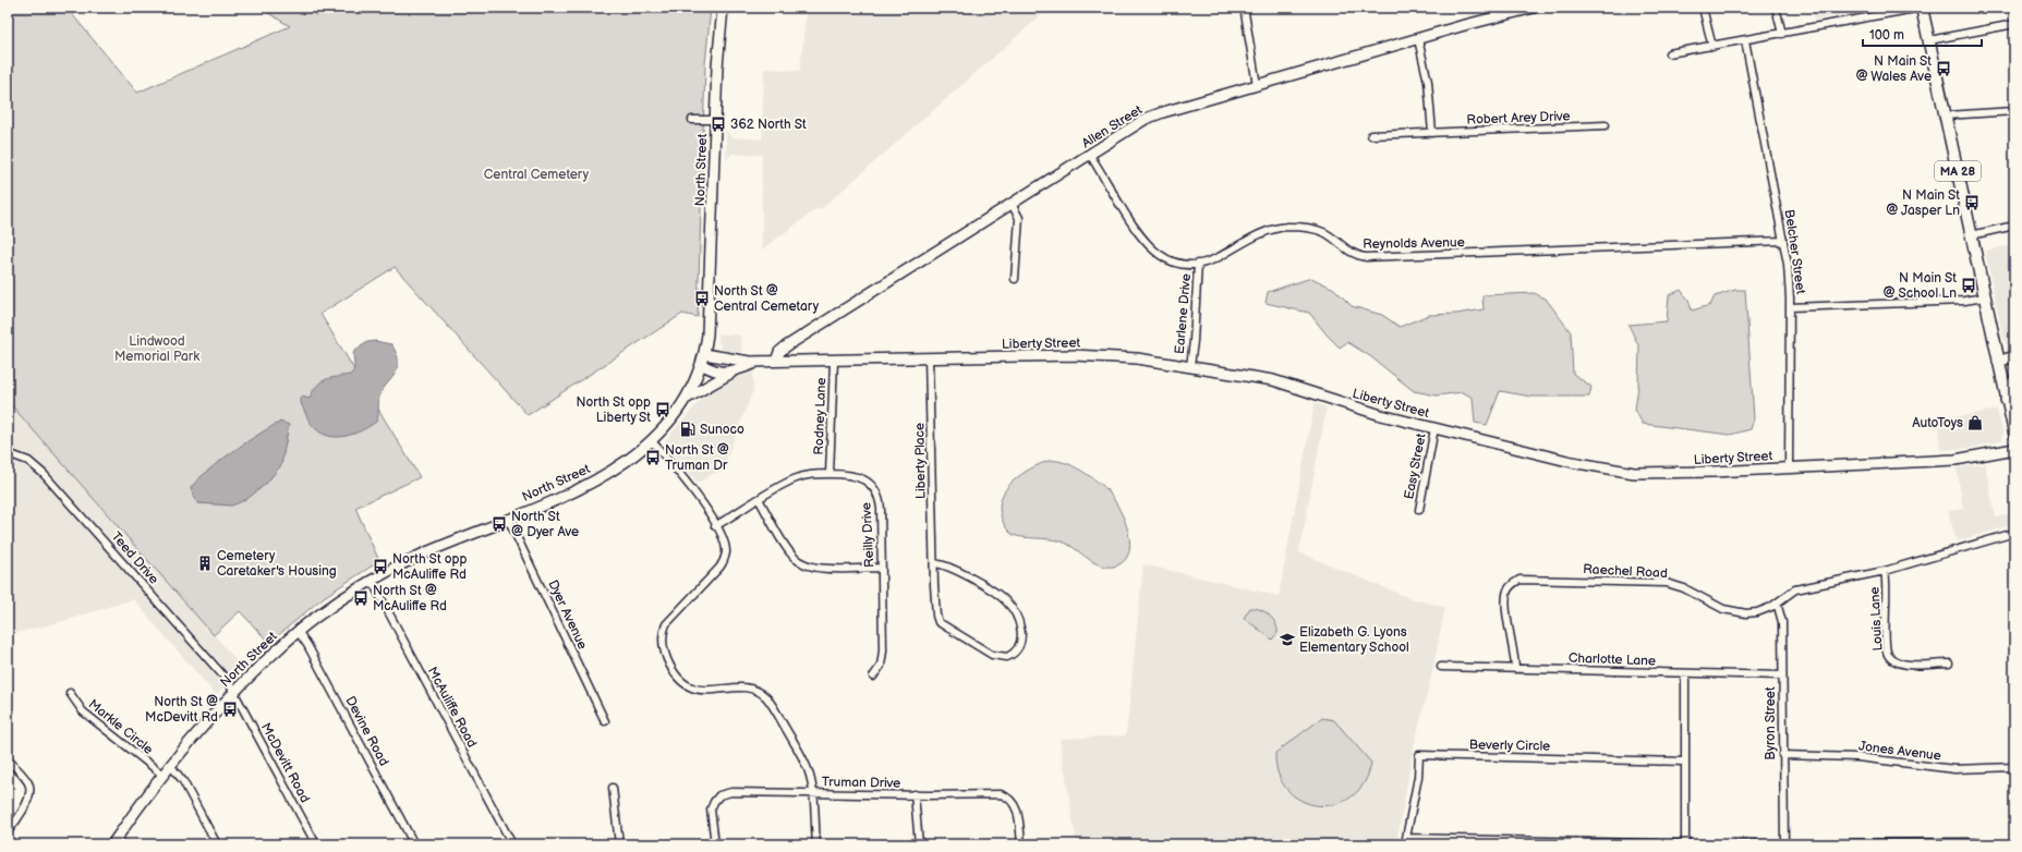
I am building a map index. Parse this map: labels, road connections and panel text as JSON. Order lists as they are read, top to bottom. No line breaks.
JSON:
{"streets":{"main road":["Allen Street","North Street","MA 28","Liberty Street"],"street":["Robert Arey Drive","Reynolds Avenue","Belcher Street","Earlene Drive","Rodney Lane","Liberty Place","Easy Street","Reilly Drive","Teed Drive","Raechel Road","Dyer Avenue","Louis Lane","Charlotte Lane","McAuliffe Road","Byron Street","Markle Circle","Devine Road","Beverly Circle","Jones Avenue","McDevitt Road","Truman Drive"]},"crossings":[["Allen Street","Reynolds Avenue"],["Allen Street","Liberty Street"],["North Street","Liberty Street"],["North Street","Teed Drive"],["North Street","Dyer Avenue"],["North Street","McAuliffe Road"],["North Street","Markle Circle"],["North Street","Devine Road"],["North Street","McDevitt Road"],["North Street","Truman Drive"],["Reynolds Avenue","Belcher Street"],["Reynolds Avenue","Earlene Drive"],["Belcher Street","Liberty Street"],["Earlene Drive","Liberty Street"],["Liberty Street","Rodney Lane"],["Liberty Street","Liberty Place"],["Liberty Street","Easy Street"],["Rodney Lane","Reilly Drive"],["Reilly Drive","Truman Drive"],["Teed Drive","McDevitt Road"],["Raechel Road","Louis Lane"],["Raechel Road","Charlotte Lane"],["Raechel Road","Byron Street"],["Charlotte Lane","Byron Street"],["Byron Street","Jones Avenue"]],"parks":["Central Cemetery","Lindwood Memorial Park"],"places":{"bus stop":["N Main St @ Wales Ave","362 North St","N Main St @ Jasper Ln","N Main St @ School Ln","North St @ Central Cemetary","North St opp Liberty St","North St @ Truman Dr","North St @ Dyer Ave","North St opp McAuliffe Rd","North St @ McAuliffe Rd","North St @ McDevitt Rd"],"shop":["AutoToys"],"fuel station":["Sunoco"],"building":["Cemetery Caretaker's Housing"],"school or university":["Elizabeth G. Lyons Elementary School"]},"scale_bar":"100 m"}
